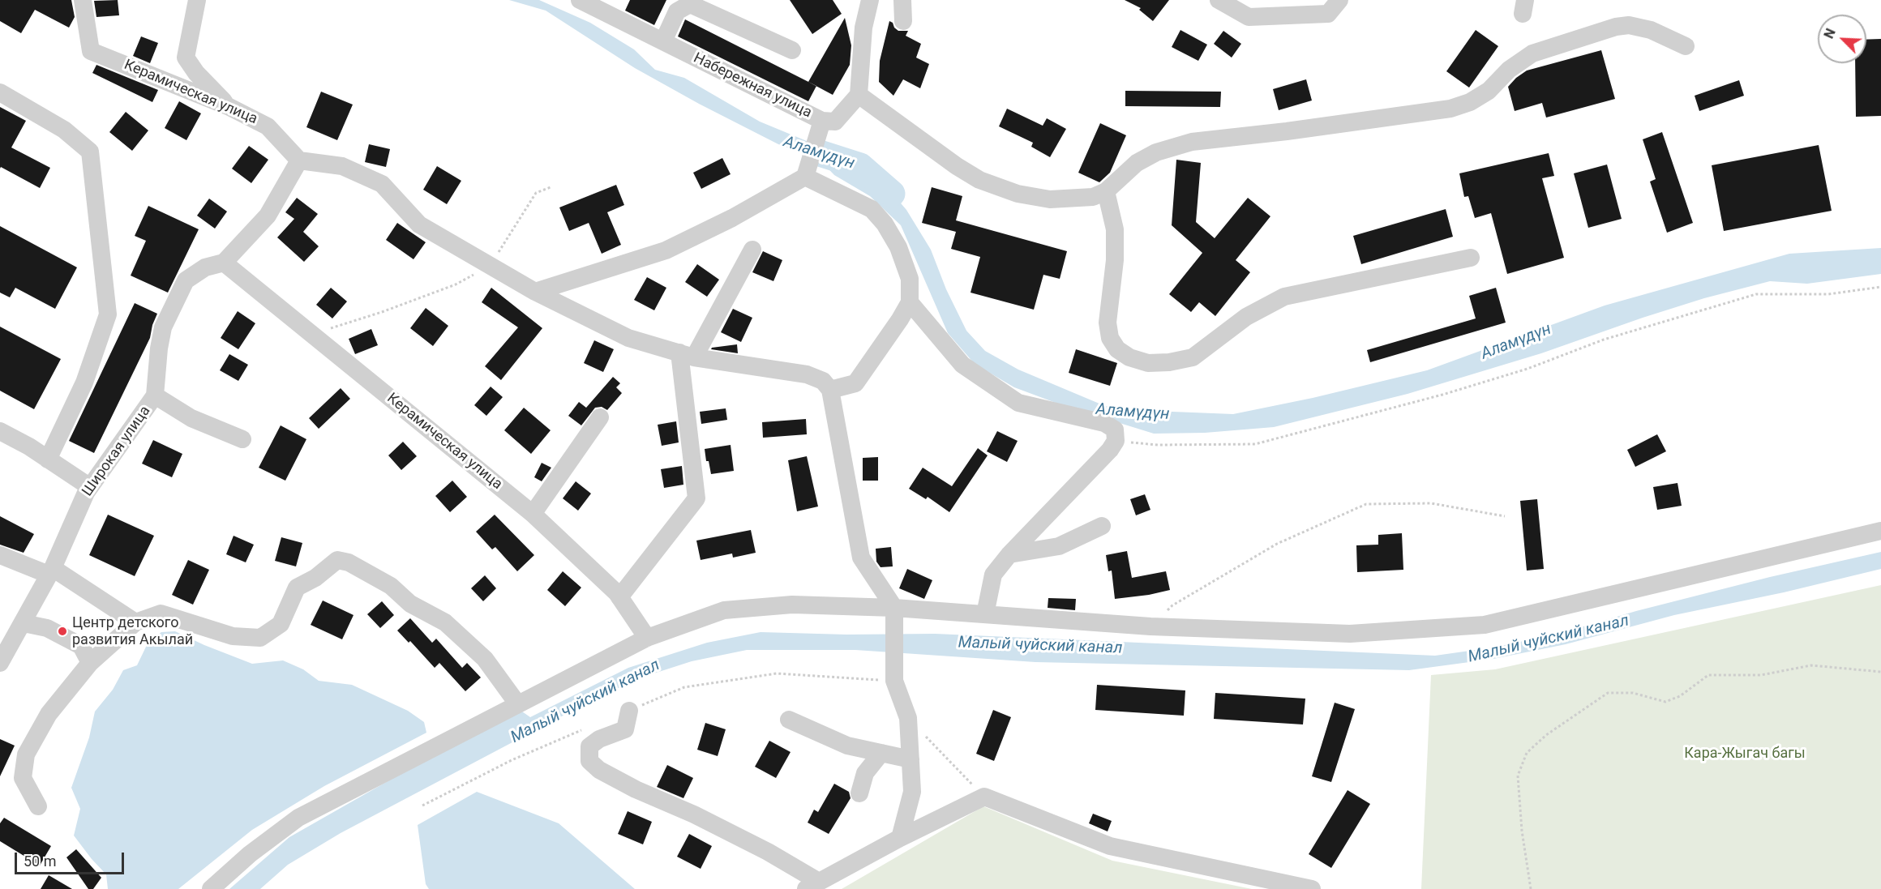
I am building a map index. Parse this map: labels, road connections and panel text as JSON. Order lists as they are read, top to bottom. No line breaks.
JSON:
{"streets":{"street":["Набережная улица","Керамическая улица","Широкая улица"]},"crossings":[["Керамическая улица","Широкая улица"]],"water":["Аламүдүн","Малый чуйский канал"],"parks":["Кара-Жыгач багы"],"places":["Центр детского развития Акылай"],"scale_bar":"50 m","north":"top left"}
